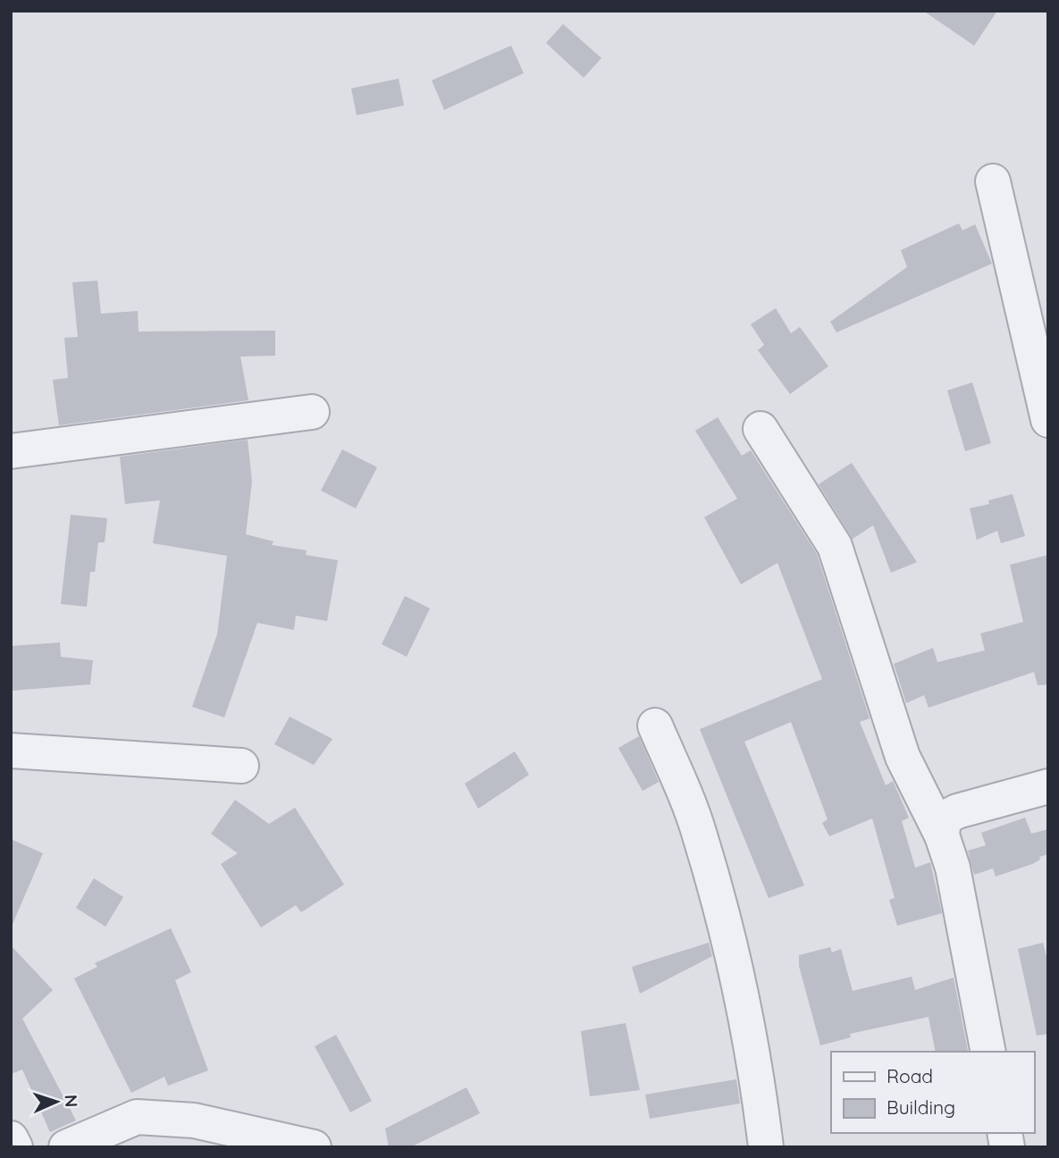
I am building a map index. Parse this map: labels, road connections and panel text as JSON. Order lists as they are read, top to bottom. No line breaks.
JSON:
{"legend":["Road","Building"],"north":"right"}
